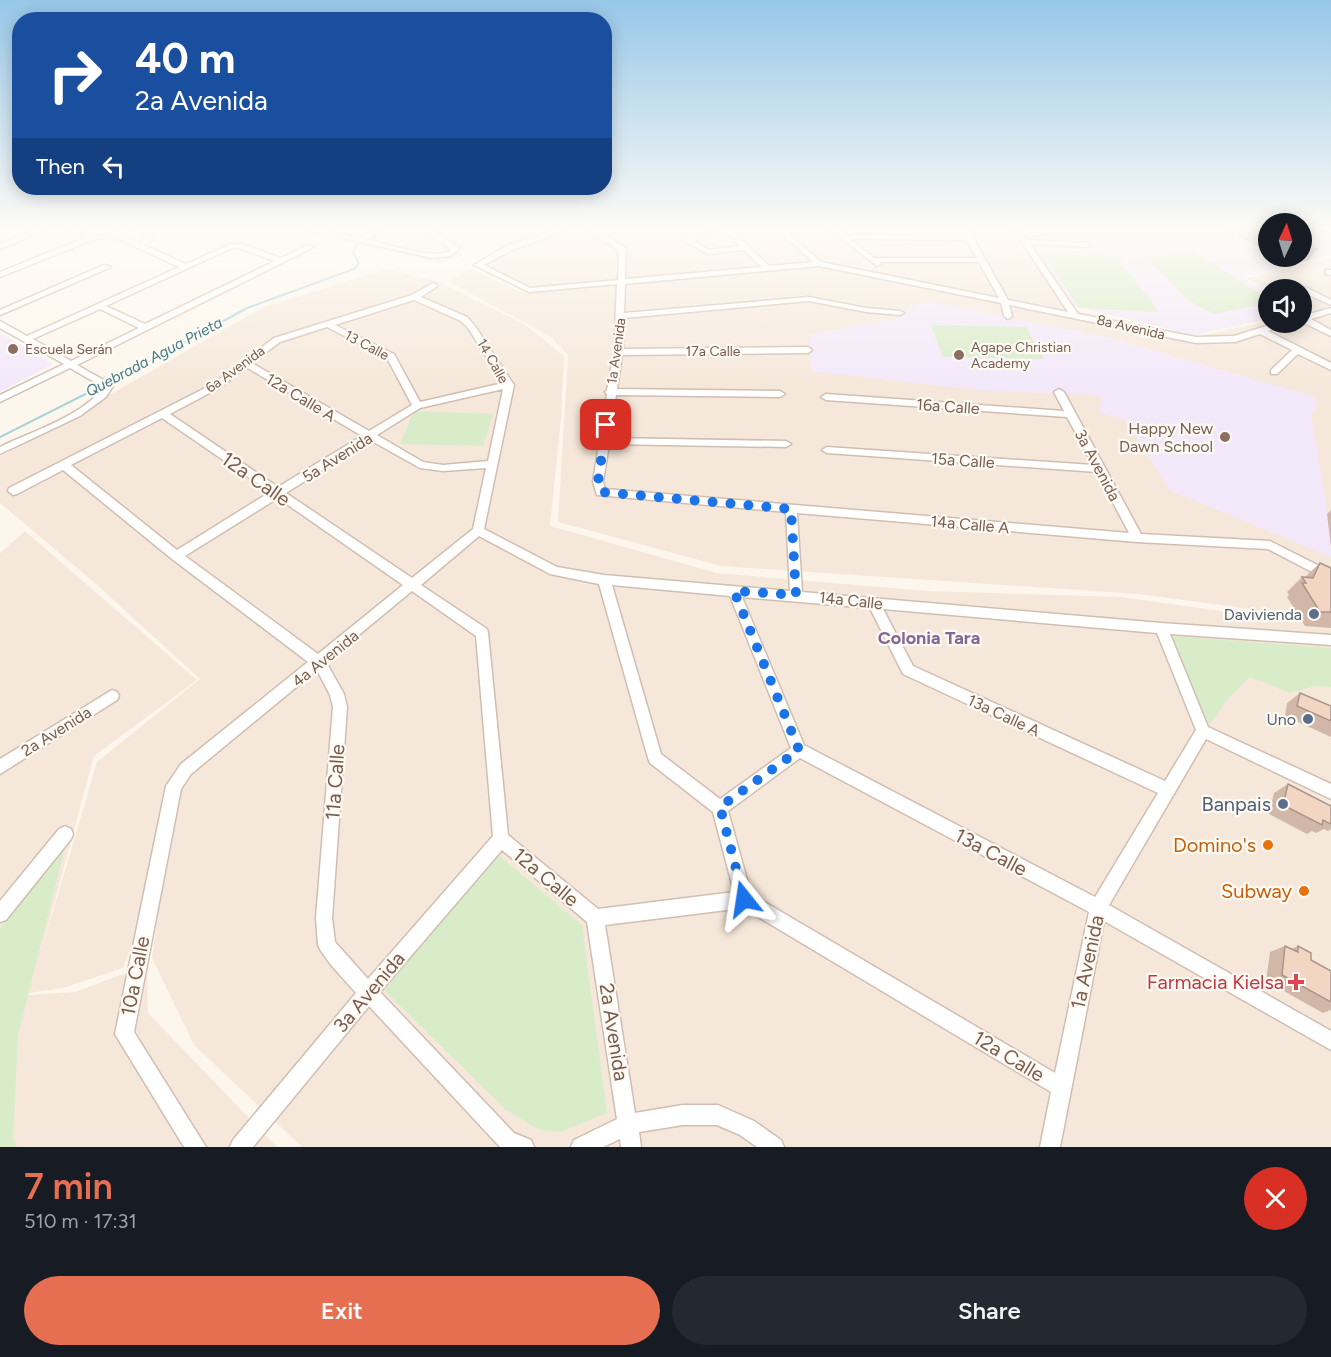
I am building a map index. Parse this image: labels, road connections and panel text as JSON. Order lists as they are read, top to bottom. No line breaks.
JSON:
{"streets":{"street":["8a Avenida","13 Calle","1a Avenida","17a Calle","14 Calle","6a Avenida","12a Calle A","16a Calle","5a Avenida","15a Calle","3a Avenida","12a Calle","14a Calle A","14a Calle","4a Avenida","13a Calle A","2a Avenida","11a Calle","13a Calle","10a Calle"]},"crossings":[["8a Avenida","1a Avenida"],["13 Calle","6a Avenida"],["13 Calle","5a Avenida"],["1a Avenida","17a Calle"],["1a Avenida","12a Calle"],["1a Avenida","14a Calle A"],["1a Avenida","13a Calle A"],["1a Avenida","13a Calle"],["14 Calle","6a Avenida"],["14 Calle","12a Calle A"],["14 Calle","5a Avenida"],["14 Calle","14a Calle"],["14 Calle","4a Avenida"],["6a Avenida","12a Calle A"],["6a Avenida","12a Calle"],["6a Avenida","11a Calle"],["12a Calle A","5a Avenida"],["16a Calle","3a Avenida"],["5a Avenida","12a Calle"],["5a Avenida","11a Calle"],["15a Calle","3a Avenida"],["3a Avenida","12a Calle"],["3a Avenida","14a Calle A"],["3a Avenida","11a Calle"],["12a Calle","4a Avenida"],["12a Calle","2a Avenida"],["14a Calle","4a Avenida"],["14a Calle","13a Calle A"],["4a Avenida","11a Calle"],["4a Avenida","10a Calle"]],"districts":["Colonia Tara"],"water":["Quebrada Agua Prieta"],"places":{"other":["Escuela Serán","Agape Christian Academy","Happy New Dawn School","Davivienda","Uno","Banpais","Domino's","Subway"],"health":["Farmacia Kielsa"]},"north":"top","page":{"turn":["40 m","2a Avenida"],"then":"Then","heading":["7 min","510 m · 17:31"],"buttons":["Exit","Share"]}}
